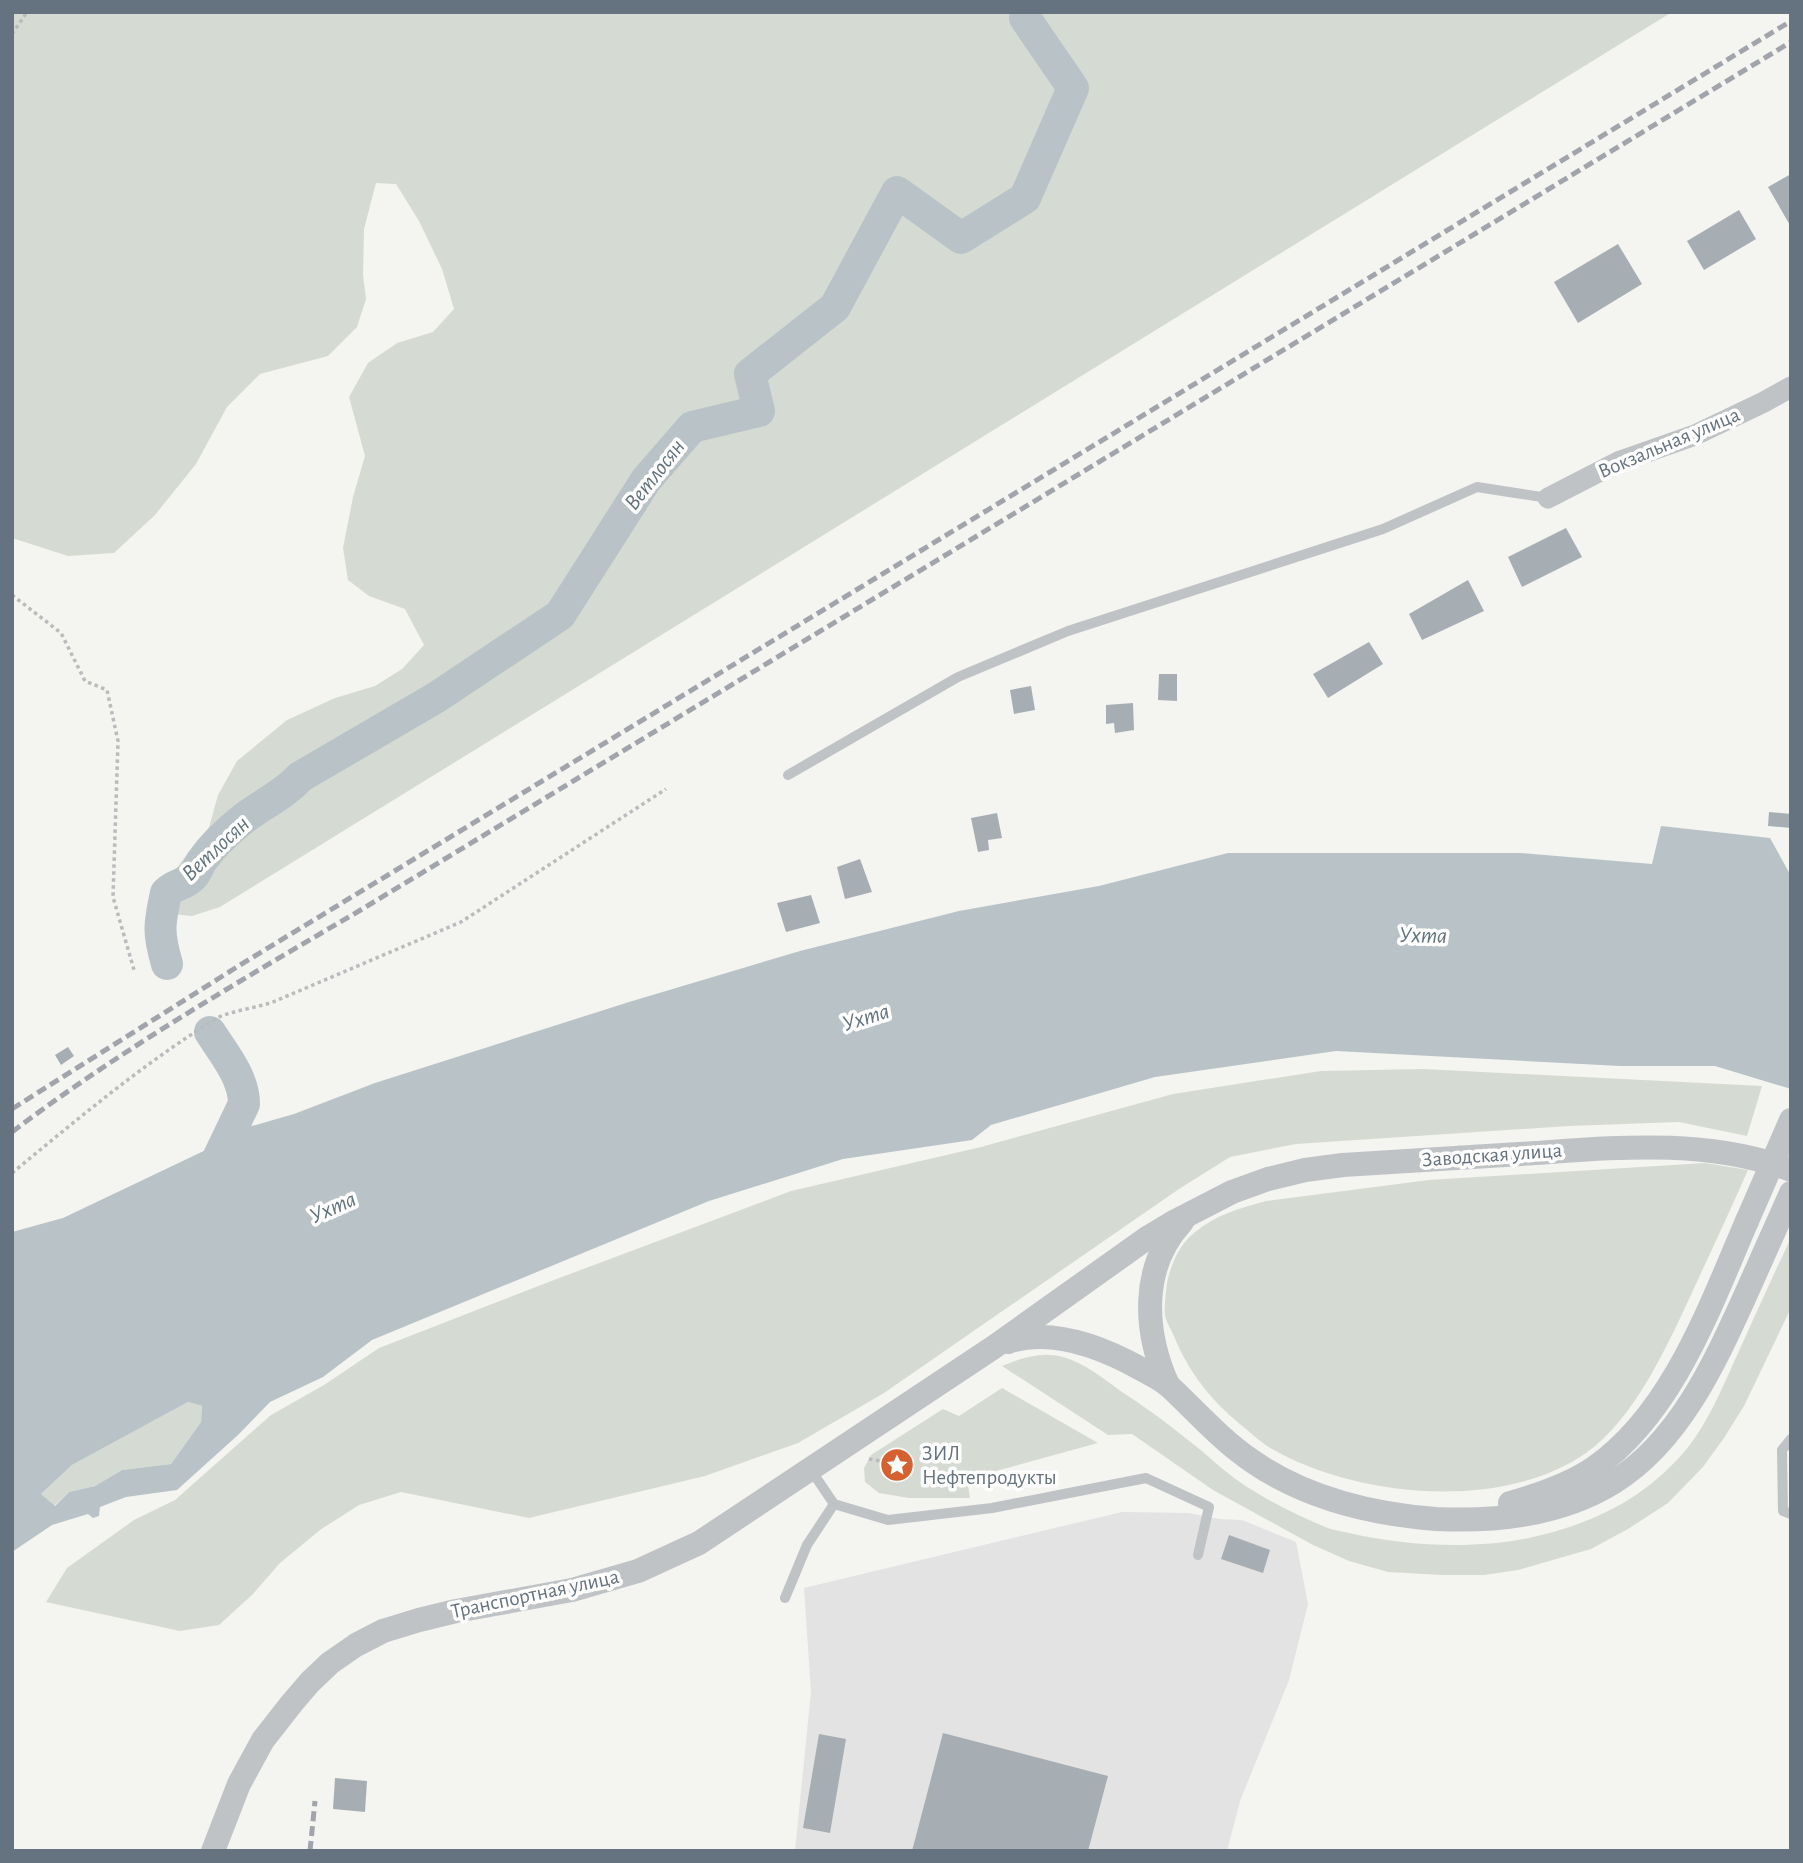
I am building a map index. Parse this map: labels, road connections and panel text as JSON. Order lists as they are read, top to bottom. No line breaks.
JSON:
{"streets":{"street":["Вокзальная улица","Заводская улица","Транспортная улица"]},"crossings":[["Заводская улица","Транспортная улица"]],"water":["Ветлосян","Ухта"],"places":{"place":["ЗИЛ Нефтепродукты"]}}
